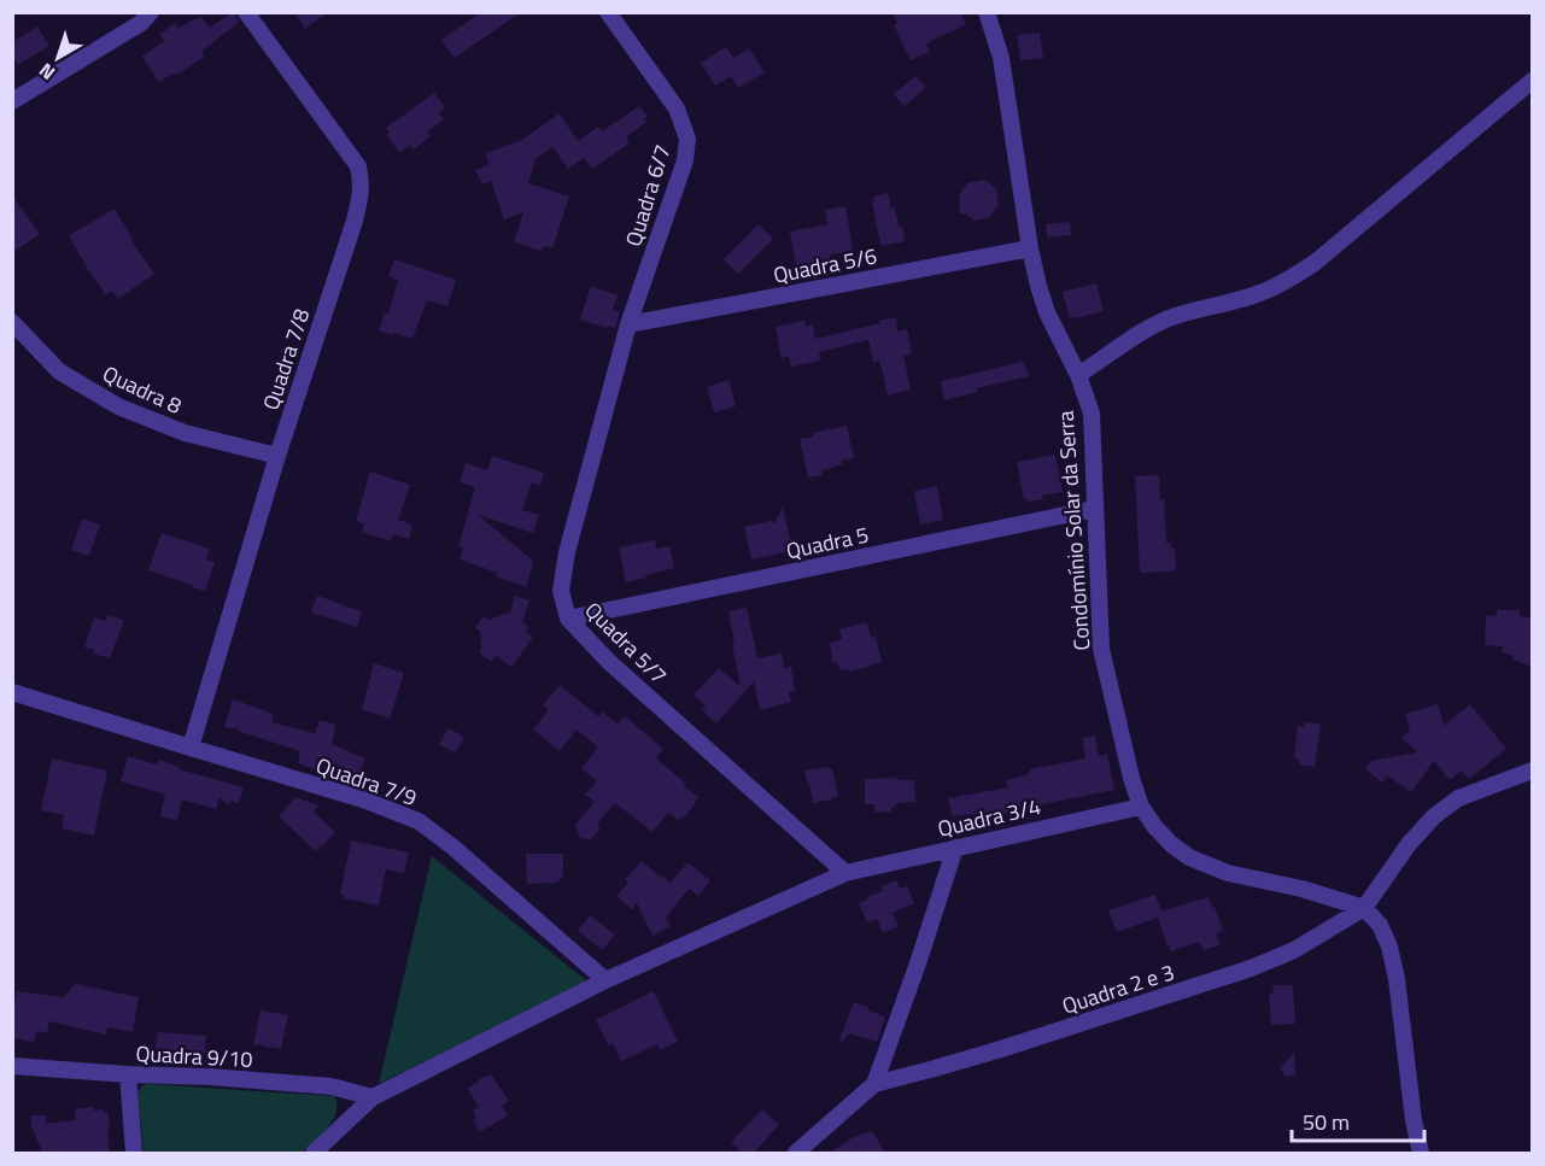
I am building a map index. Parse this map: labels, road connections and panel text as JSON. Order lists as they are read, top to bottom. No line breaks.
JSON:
{"streets":{"street":["Quadra 6/7","Quadra 5/6","Quadra 7/8","Quadra 8","Condomínio Solar da Serra","Quadra 5","Quadra 5/7","Quadra 7/9","Quadra 3/4","Quadra 2 e 3","Quadra 9/10"]},"crossings":[["Quadra 6/7","Quadra 5/6"],["Quadra 6/7","Quadra 5/7"],["Quadra 5/6","Condomínio Solar da Serra"],["Quadra 5/6","Quadra 5/7"],["Quadra 7/8","Quadra 8"],["Quadra 7/8","Quadra 7/9"],["Condomínio Solar da Serra","Quadra 5"],["Condomínio Solar da Serra","Quadra 3/4"],["Condomínio Solar da Serra","Quadra 2 e 3"],["Quadra 5","Quadra 5/7"],["Quadra 5/7","Quadra 3/4"],["Quadra 7/9","Quadra 3/4"],["Quadra 3/4","Quadra 9/10"]],"scale_bar":"50 m","north":"bottom left"}
